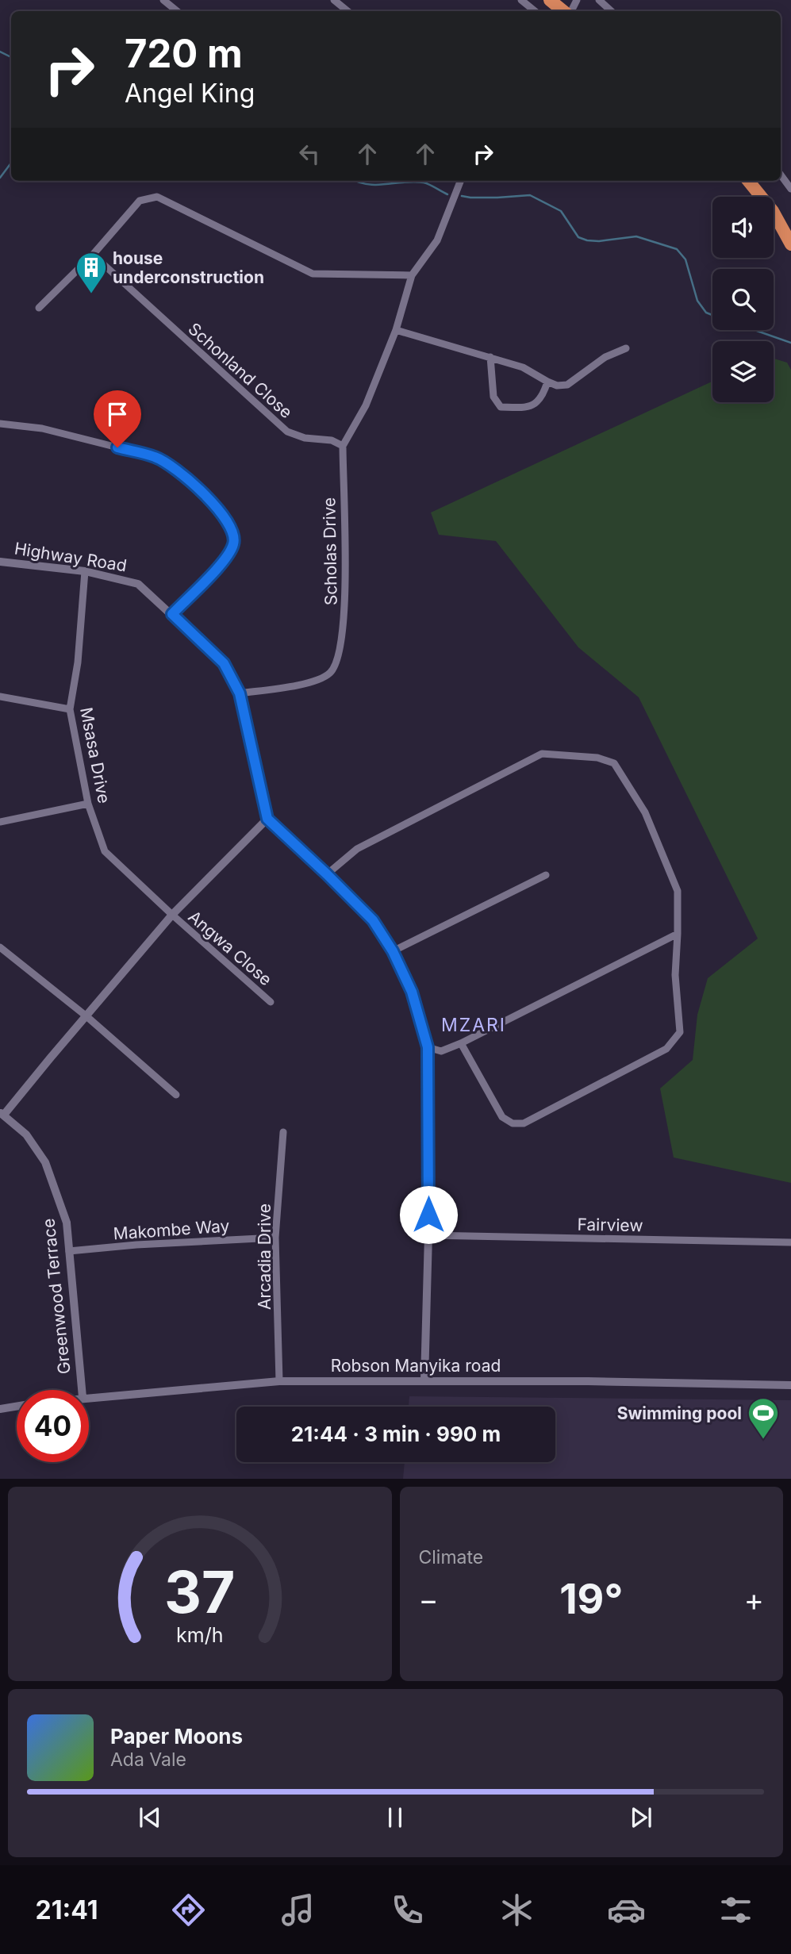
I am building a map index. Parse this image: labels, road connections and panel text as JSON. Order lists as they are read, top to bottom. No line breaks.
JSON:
{"streets":{"street":["Schonland Close","Scholas Drive","Highway Road","Msasa Drive","Angwa Close","Fairview","Makombe Way","Arcadia Drive","Greenwood Terrace","Robson Manyika road"]},"crossings":[["Schonland Close","Scholas Drive"],["Scholas Drive","Highway Road"],["Highway Road","Msasa Drive"],["Msasa Drive","Angwa Close"],["Makombe Way","Arcadia Drive"],["Makombe Way","Greenwood Terrace"],["Arcadia Drive","Robson Manyika road"]],"districts":["MZARI"],"places":{"building":["house underconstruction"],"sports":["Swimming pool"]},"page":{"turn":["720 m","Angel King"],"limit":"40","trip":"21:44 · 3 min · 990 m","tile":"Climate","heat":["−","19°","+"],"song":["Paper Moons","Ada Vale"],"tabs":"21:41","gauge":["37","km/h"]}}
